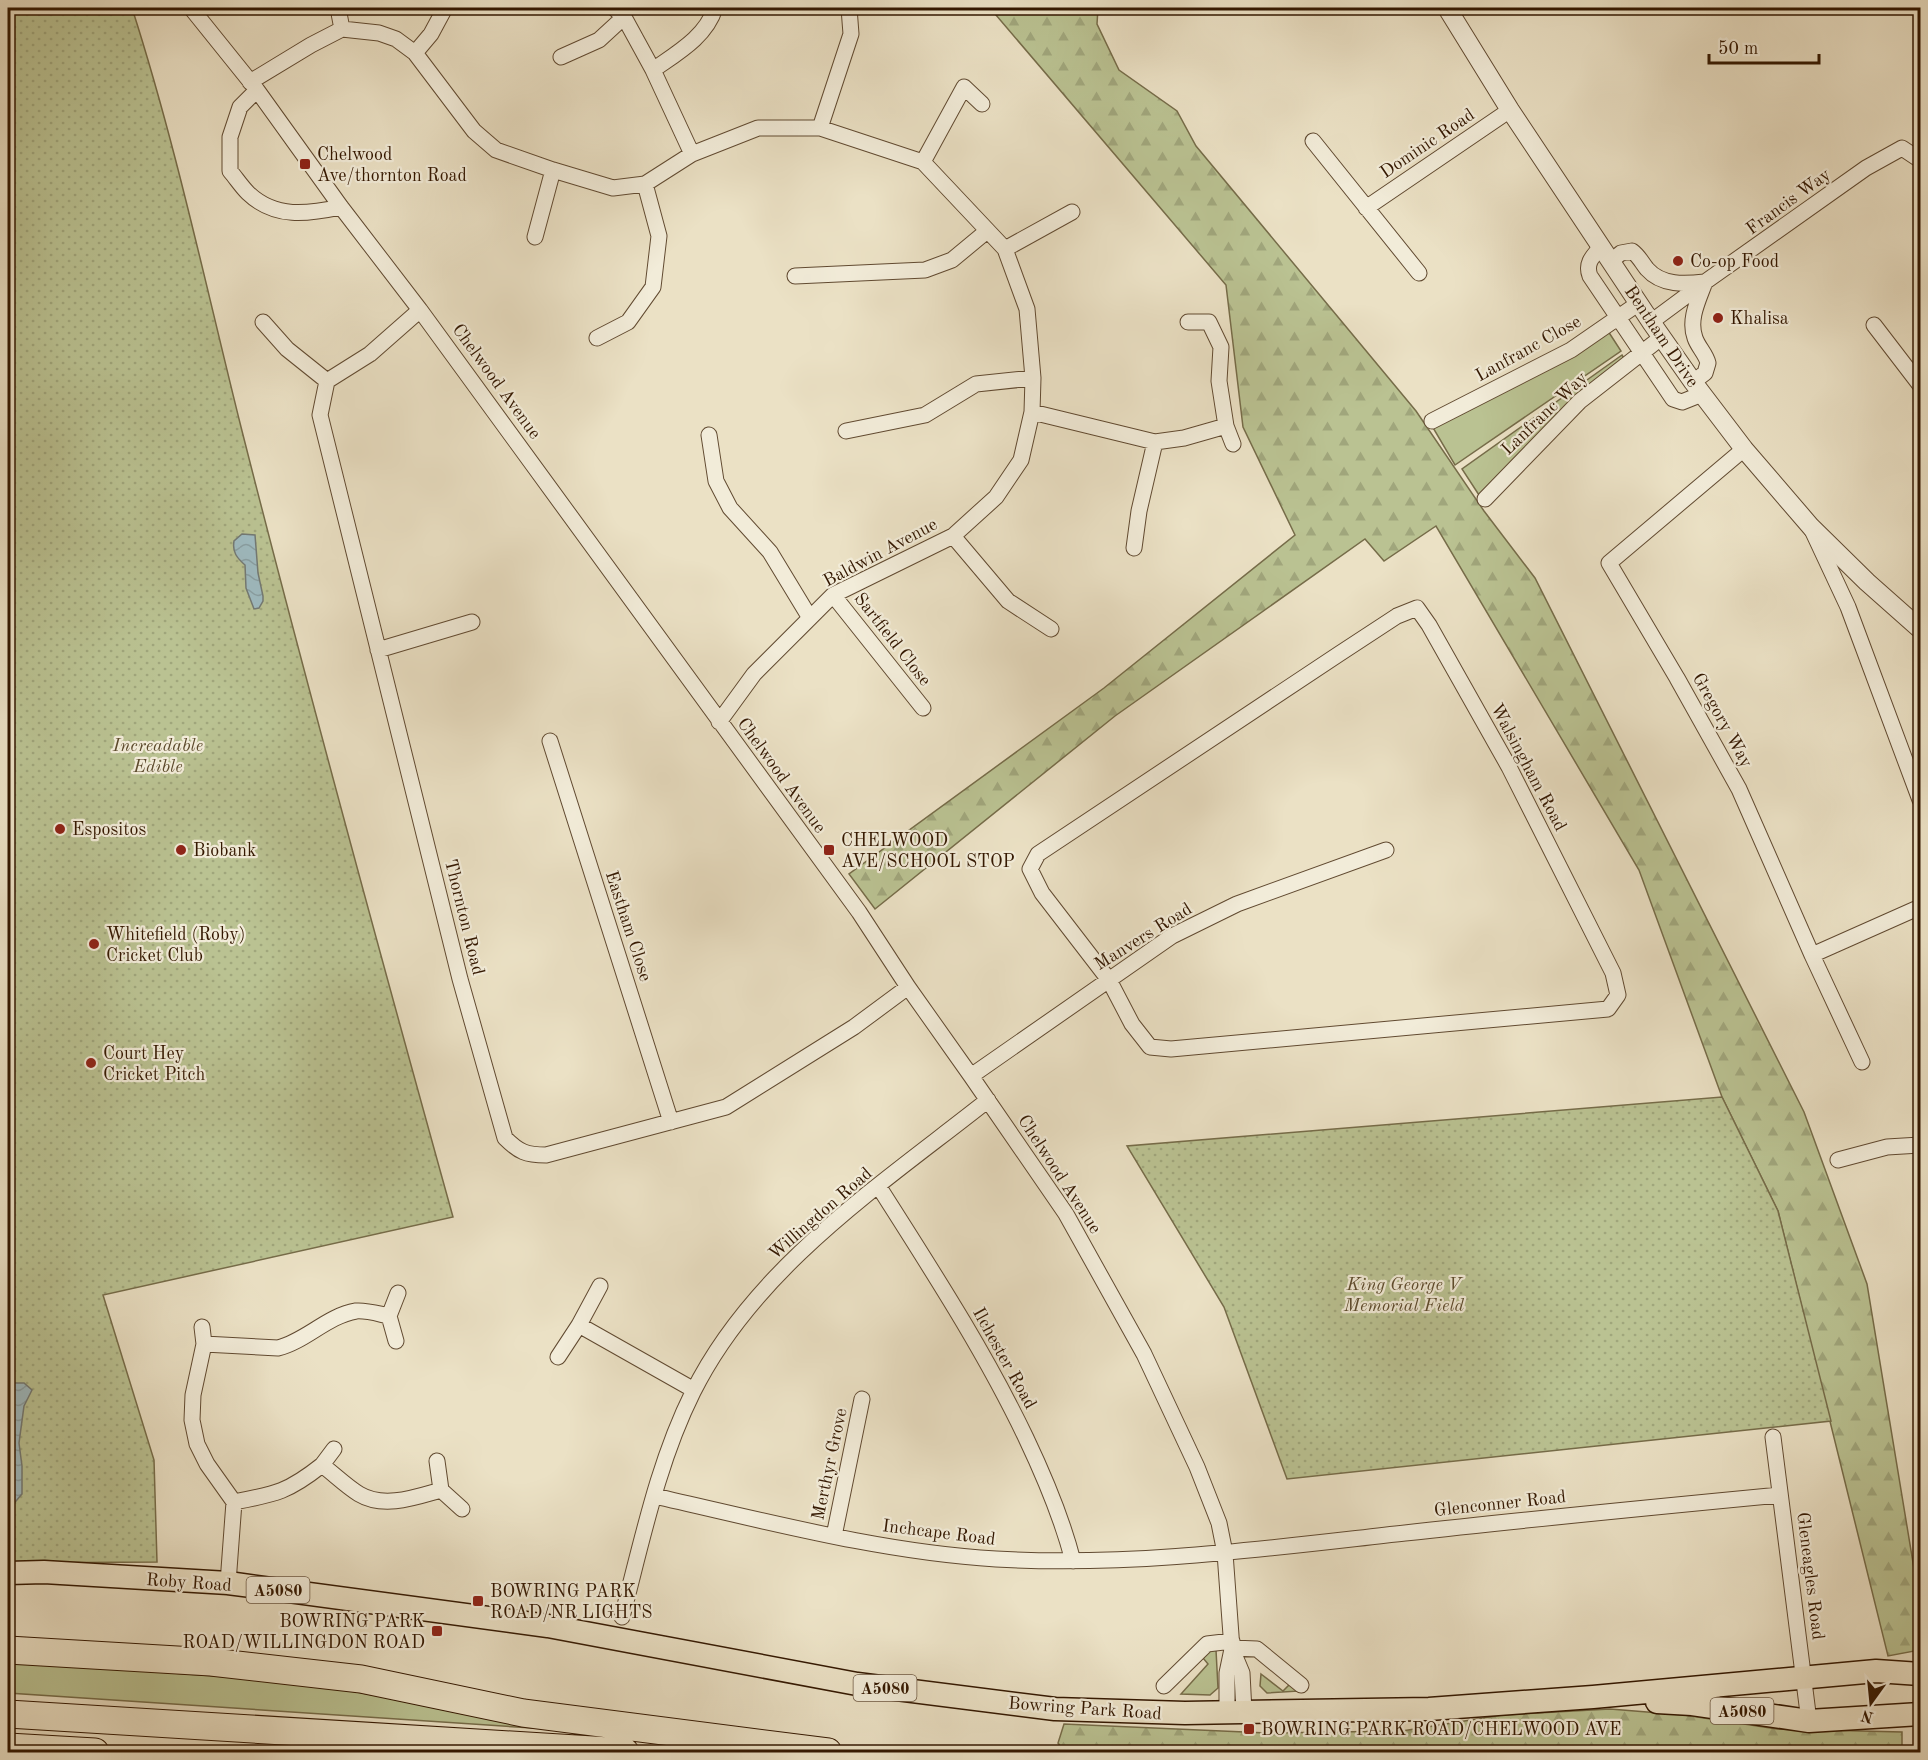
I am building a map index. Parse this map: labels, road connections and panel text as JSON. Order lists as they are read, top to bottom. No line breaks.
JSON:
{"streets":{"main road":["Roby Road","A5080","Bowring Park Road"],"street":["Dominic Road","Francis Way","Bentham Drive","Lanfranc Close","Chelwood Avenue","Lanfranc Way","Baldwin Avenue","Sartfield Close","Gregory Way","Walsingham Road","Thornton Road","Eastham Close","Manvers Road","Willingdon Road","Ilchester Road","Merthyr Grove","Glenconner Road","Inchcape Road","Gleneagles Road"]},"crossings":[["Dominic Road","Bentham Drive"],["Francis Way","Bentham Drive"],["Francis Way","Lanfranc Way"],["Bentham Drive","Lanfranc Close"],["Bentham Drive","Lanfranc Way"],["Bentham Drive","Gregory Way"],["Chelwood Avenue","Baldwin Avenue"],["Chelwood Avenue","Thornton Road"],["Chelwood Avenue","Manvers Road"],["Chelwood Avenue","Willingdon Road"],["Chelwood Avenue","Glenconner Road"],["Chelwood Avenue","Inchcape Road"],["Chelwood Avenue","Bowring Park Road"],["Baldwin Avenue","Sartfield Close"],["Walsingham Road","Manvers Road"],["Thornton Road","Eastham Close"],["Willingdon Road","Ilchester Road"],["Willingdon Road","Inchcape Road"],["Ilchester Road","Inchcape Road"],["Merthyr Grove","Inchcape Road"],["Glenconner Road","Inchcape Road"],["Glenconner Road","Gleneagles Road"],["Gleneagles Road","Bowring Park Road"],["Roby Road","Bowring Park Road"]],"parks":["Increadable Edible","King George V Memorial Field"],"places":{"transit":["Chelwood Ave/thornton Road","CHELWOOD AVE/SCHOOL STOP","BOWRING PARK ROAD/NR LIGHTS","BOWRING PARK ROAD/WILLINGDON ROAD","BOWRING PARK ROAD/CHELWOOD AVE"],"other":["Co-op Food","Khalisa","Espositos","Biobank","Whitefield (Roby) Cricket Club","Court Hey Cricket Pitch"]},"scale_bar":"50 m","north":"bottom"}
